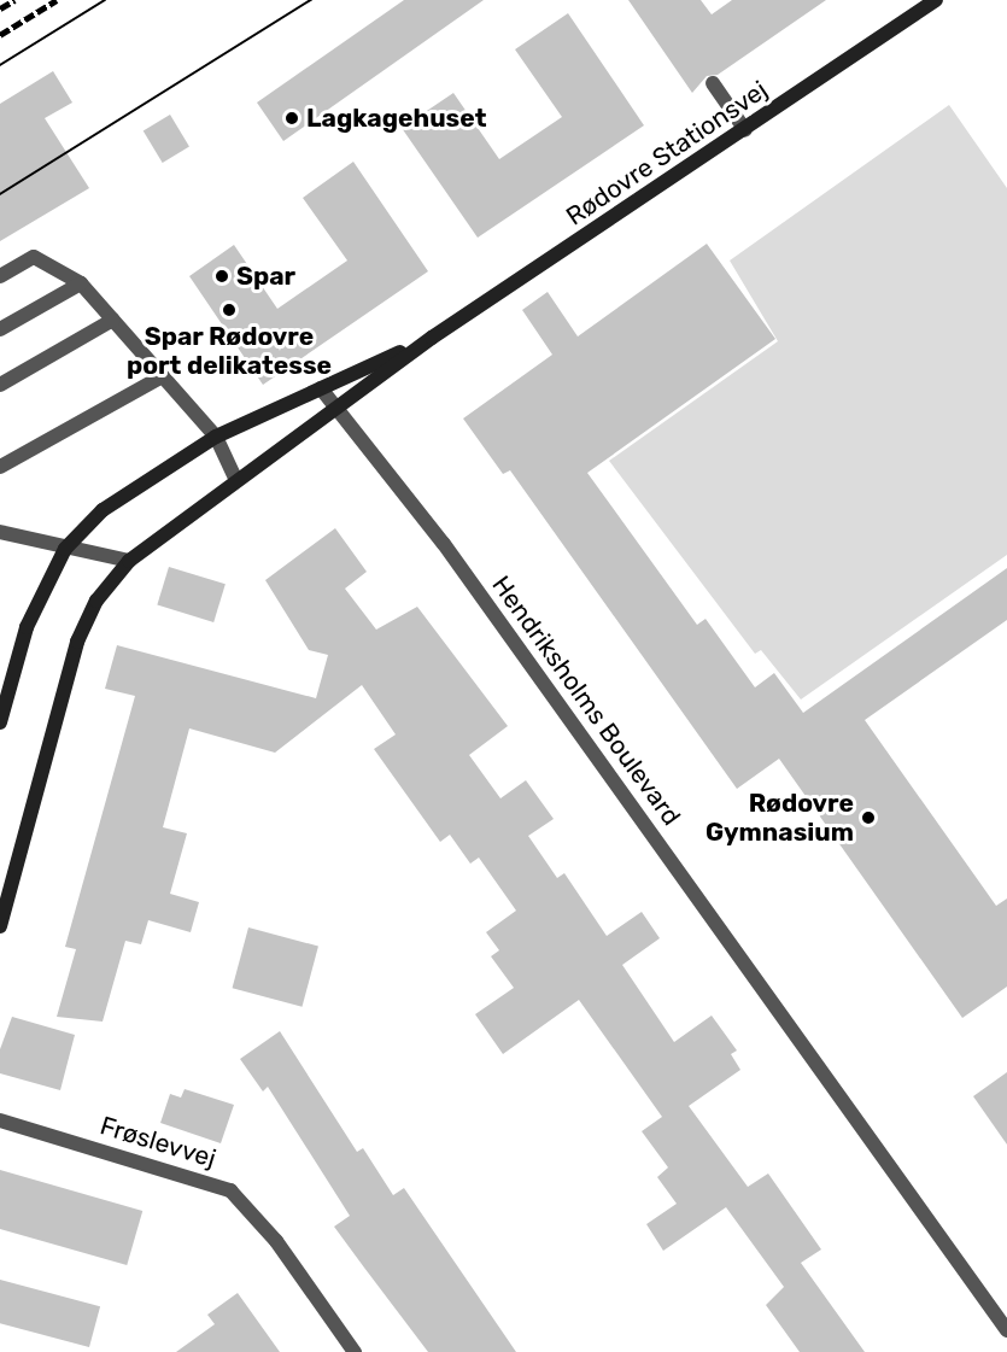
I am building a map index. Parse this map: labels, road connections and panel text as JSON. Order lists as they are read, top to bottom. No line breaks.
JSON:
{"streets":{"street":["Rødovre Stationsvej","Hendriksholms Boulevard","Frøslevvej"]},"crossings":[["Rødovre Stationsvej","Hendriksholms Boulevard"]],"places":["Lagkagehuset","Spar","Spar Rødovre port delikatesse","Rødovre Gymnasium"]}
